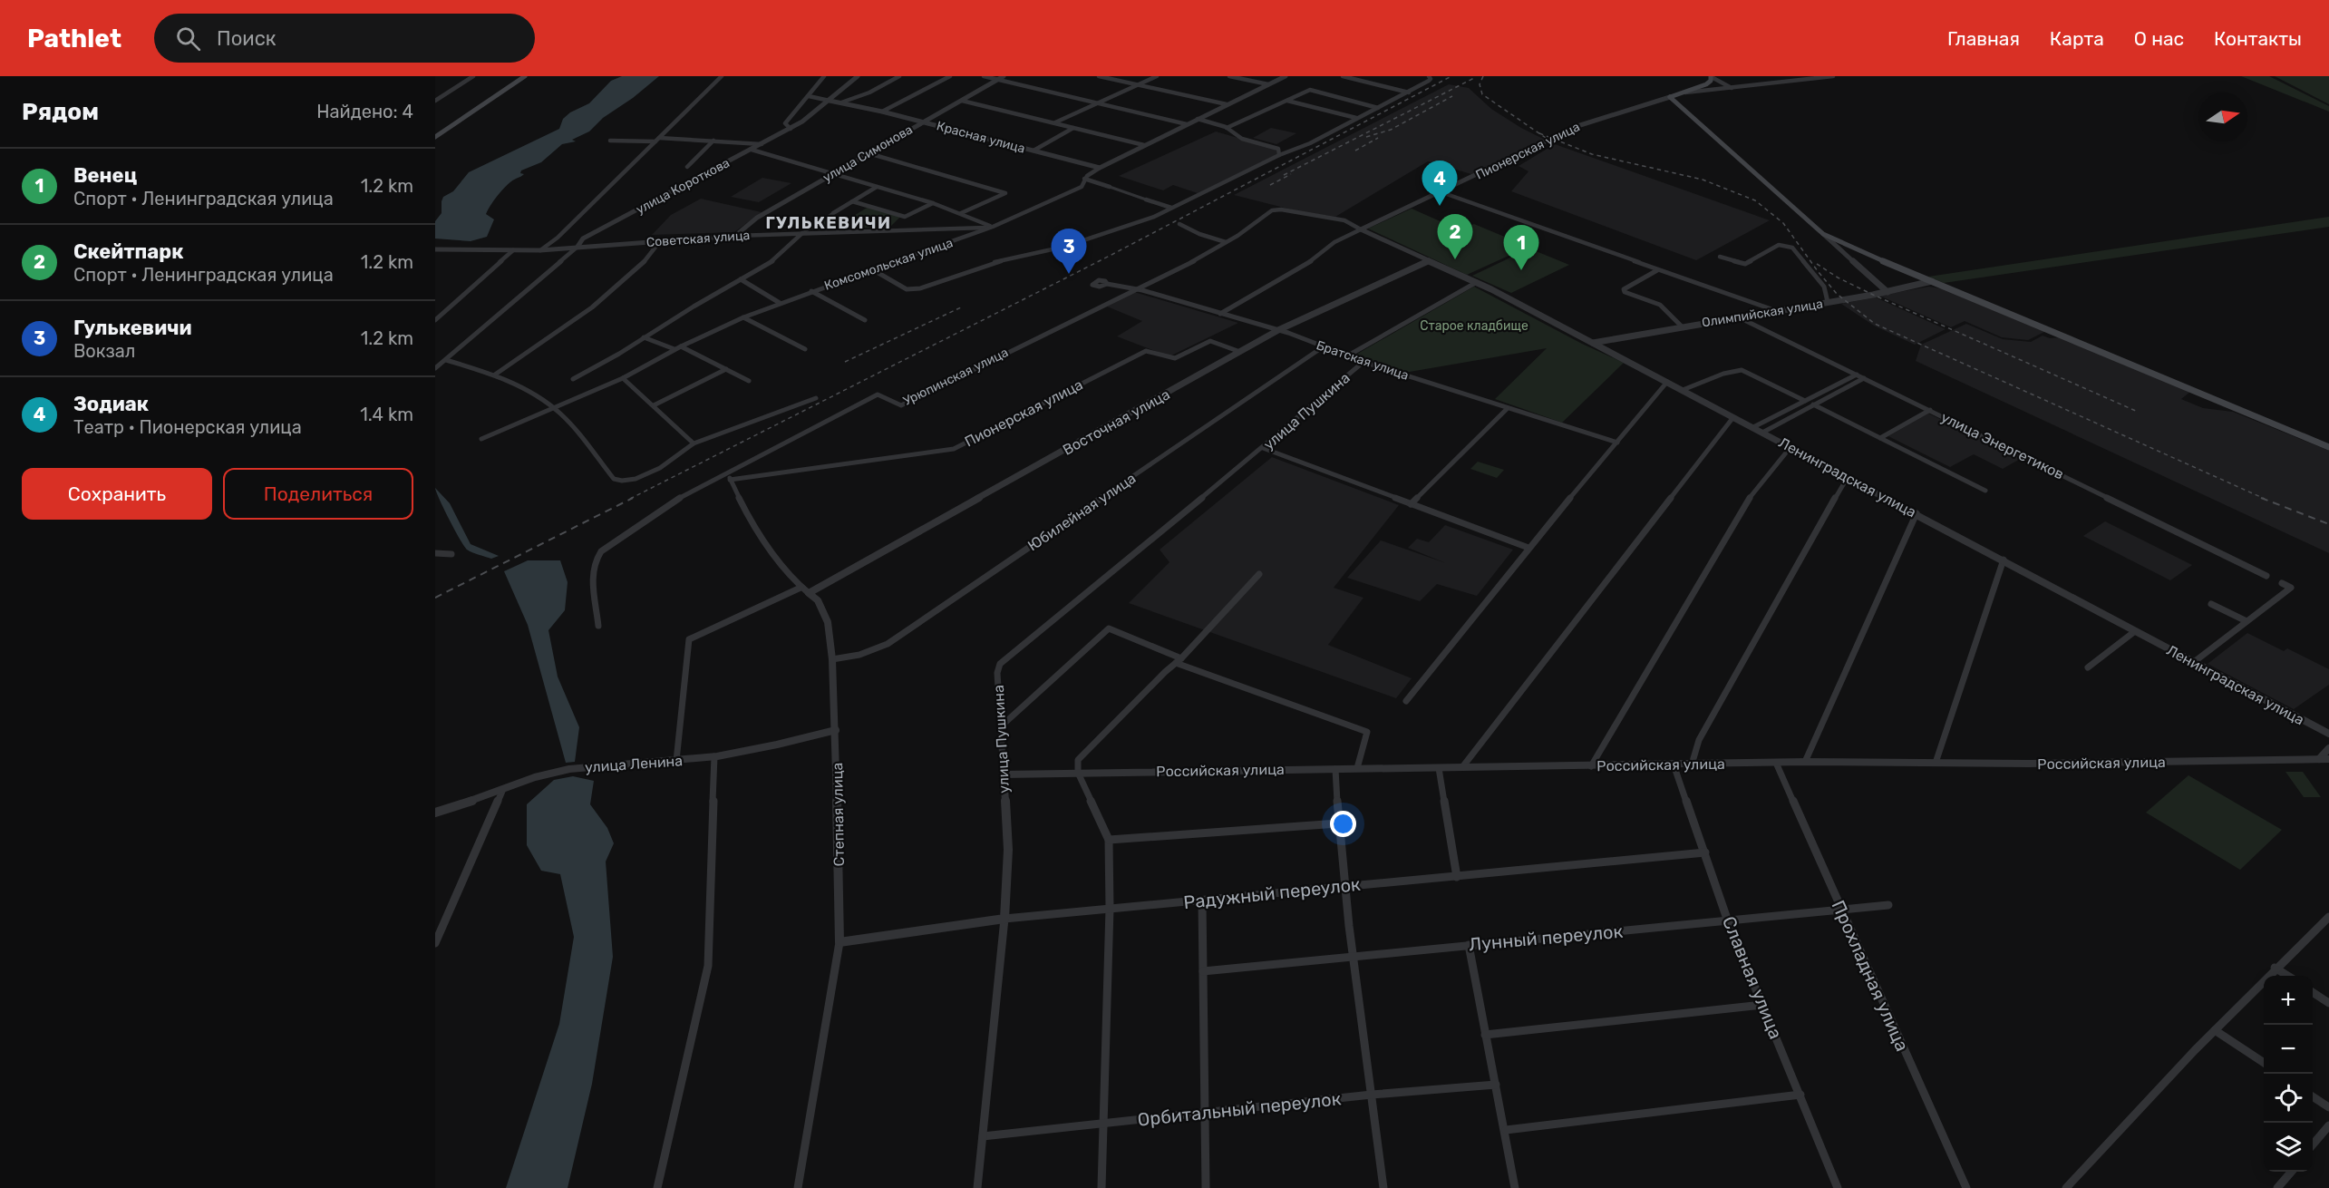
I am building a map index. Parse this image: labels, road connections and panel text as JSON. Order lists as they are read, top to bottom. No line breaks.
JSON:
{"streets":{"street":["Красная улица","Пионерская улица","улица Симонова","улица Короткова","Советская улица","Комсомольская улица","Олимпийская улица","Братская улица","Урюпинская улица","улица Пушкина","Восточная улица","улица Энергетиков","Ленинградская улица","Юбилейная улица","Российская улица","улица Ленина","Степная улица","Радужный переулок","Лунный переулок","Прохладная улица","Славная улица","Орбитальный переулок"]},"crossings":[["Красная улица","улица Симонова"],["Красная улица","улица Короткова"],["Красная улица","Комсомольская улица"],["Пионерская улица","Братская улица"],["Пионерская улица","Урюпинская улица"],["Пионерская улица","Восточная улица"],["Пионерская улица","Ленинградская улица"],["Пионерская улица","Степная улица"],["улица Симонова","Советская улица"],["улица Короткова","Советская улица"],["Советская улица","Комсомольская улица"],["Олимпийская улица","улица Энергетиков"],["Олимпийская улица","Ленинградская улица"],["Братская улица","Урюпинская улица"],["Братская улица","улица Пушкина"],["Братская улица","Восточная улица"],["Братская улица","Юбилейная улица"],["Урюпинская улица","Ленинградская улица"],["Урюпинская улица","Степная улица"],["улица Пушкина","Ленинградская улица"],["улица Пушкина","Российская улица"],["улица Пушкина","Радужный переулок"],["улица Пушкина","Орбитальный переулок"],["Восточная улица","Ленинградская улица"],["Восточная улица","Степная улица"],["Юбилейная улица","Степная улица"],["Российская улица","Прохладная улица"],["Российская улица","Славная улица"],["улица Ленина","Степная улица"],["Степная улица","Радужный переулок"],["Радужный переулок","Славная улица"],["Лунный переулок","Прохладная улица"],["Лунный переулок","Славная улица"]],"districts":["ГУЛЬКЕВИЧИ"],"parks":["Старое кладбище"],"north":"right","page":{"header":"Pathlet","search":"Поиск","nav":["Главная","Карта","О нас","Контакты"],"heading":["Рядом","Найдено: 4"],"list":[{"mark":"1","name":"Венец","note":"Спорт · Ленинградская улица","value":"1.2 km"},{"mark":"2","name":"Скейтпарк","note":"Спорт · Ленинградская улица","value":"1.2 km"},{"mark":"3","name":"Гулькевичи","note":"Вокзал","value":"1.2 km"},{"mark":"4","name":"Зодиак","note":"Театр · Пионерская улица","value":"1.4 km"}],"pins":["4","2","1","3"],"buttons":["Сохранить","Поделиться"],"map_buttons":["+","−"]}}
